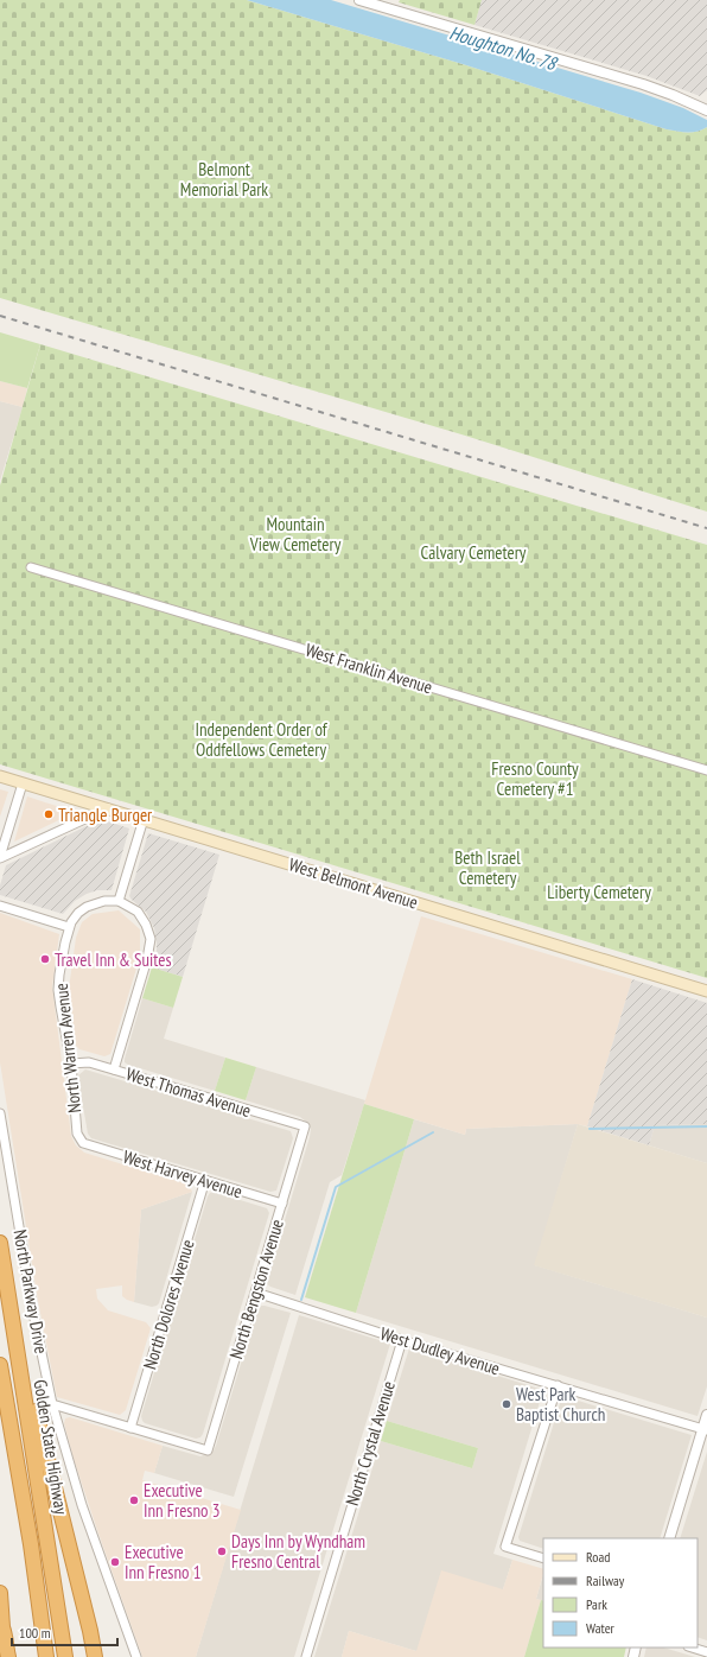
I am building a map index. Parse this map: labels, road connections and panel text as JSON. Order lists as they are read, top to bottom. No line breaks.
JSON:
{"streets":{"highway":["Golden State Highway"],"main road":["West Belmont Avenue"],"street":["West Franklin Avenue","North Warren Avenue","West Thomas Avenue","West Harvey Avenue","North Bengston Avenue","North Parkway Drive","North Dolores Avenue","West Dudley Avenue","North Crystal Avenue"]},"crossings":[["North Warren Avenue","West Thomas Avenue"],["North Warren Avenue","West Harvey Avenue"],["West Thomas Avenue","North Bengston Avenue"],["West Harvey Avenue","North Bengston Avenue"],["West Harvey Avenue","North Dolores Avenue"],["North Bengston Avenue","North Dolores Avenue"],["North Bengston Avenue","West Dudley Avenue"],["West Dudley Avenue","North Crystal Avenue"]],"water":["Houghton No. 78"],"parks":["Belmont Memorial Park","Mountain View Cemetery","Calvary Cemetery","Independent Order of Oddfellows Cemetery","Fresno County Cemetery #1","Beth Israel Cemetery","Liberty Cemetery"],"places":["Triangle Burger","Travel Inn & Suites","West Park Baptist Church","Executive Inn Fresno 3","Days Inn by Wyndham Fresno Central","Executive Inn Fresno 1"],"legend":["Road","Railway","Park","Water"],"scale_bar":"100 m"}
